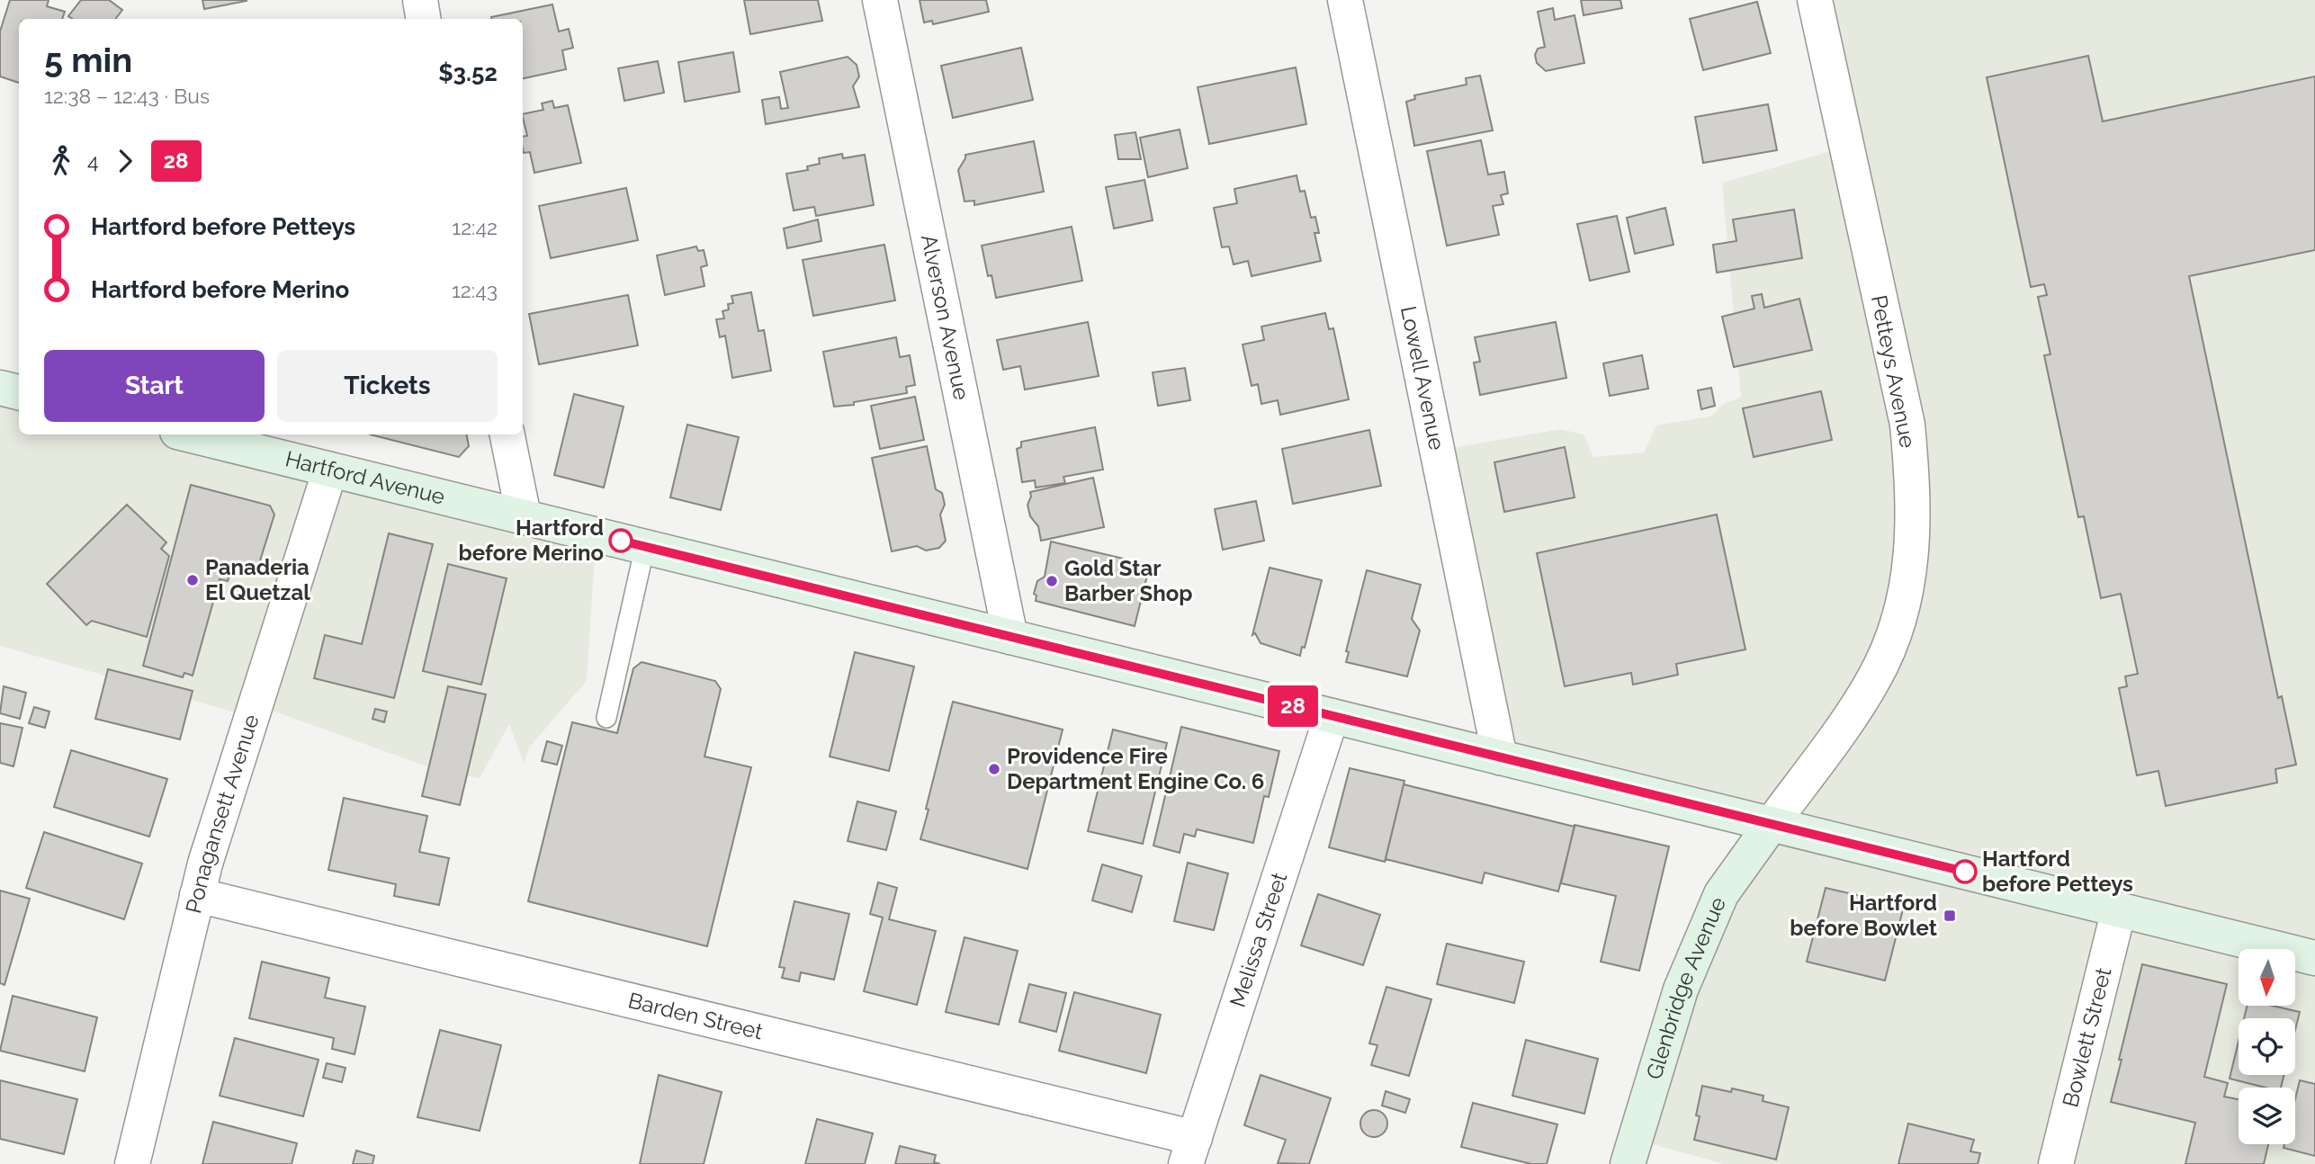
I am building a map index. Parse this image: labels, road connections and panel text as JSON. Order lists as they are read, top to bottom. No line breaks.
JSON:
{"streets":{"main road":["Hartford Avenue","Glenbridge Avenue"],"street":["Alverson Avenue","Petteys Avenue","Lowell Avenue","Ponagansett Avenue","Melissa Street","Barden Street","Bowlett Street"]},"crossings":[["Alverson Avenue","Hartford Avenue"],["Petteys Avenue","Hartford Avenue"],["Petteys Avenue","Glenbridge Avenue"],["Lowell Avenue","Hartford Avenue"],["Hartford Avenue","Ponagansett Avenue"],["Hartford Avenue","Melissa Street"],["Hartford Avenue","Glenbridge Avenue"],["Hartford Avenue","Bowlett Street"],["Ponagansett Avenue","Barden Street"],["Melissa Street","Barden Street"]],"places":{"other":["Hartford before Merino","Panaderia El Quetzal","Gold Star Barber Shop","Providence Fire Department Engine Co. 6","Hartford before Petteys"],"transit":["Hartford before Bowlet"]},"lines":["bus line 28"],"north":"bottom","page":{"on_map":"28","heading":["5 min","12:38 – 12:43 · Bus","$3.52"],"legs":["4","28"],"list":[{"name":"Hartford before Petteys","value":"12:42"},{"name":"Hartford before Merino","value":"12:43"}],"buttons":["Start","Tickets"]}}
